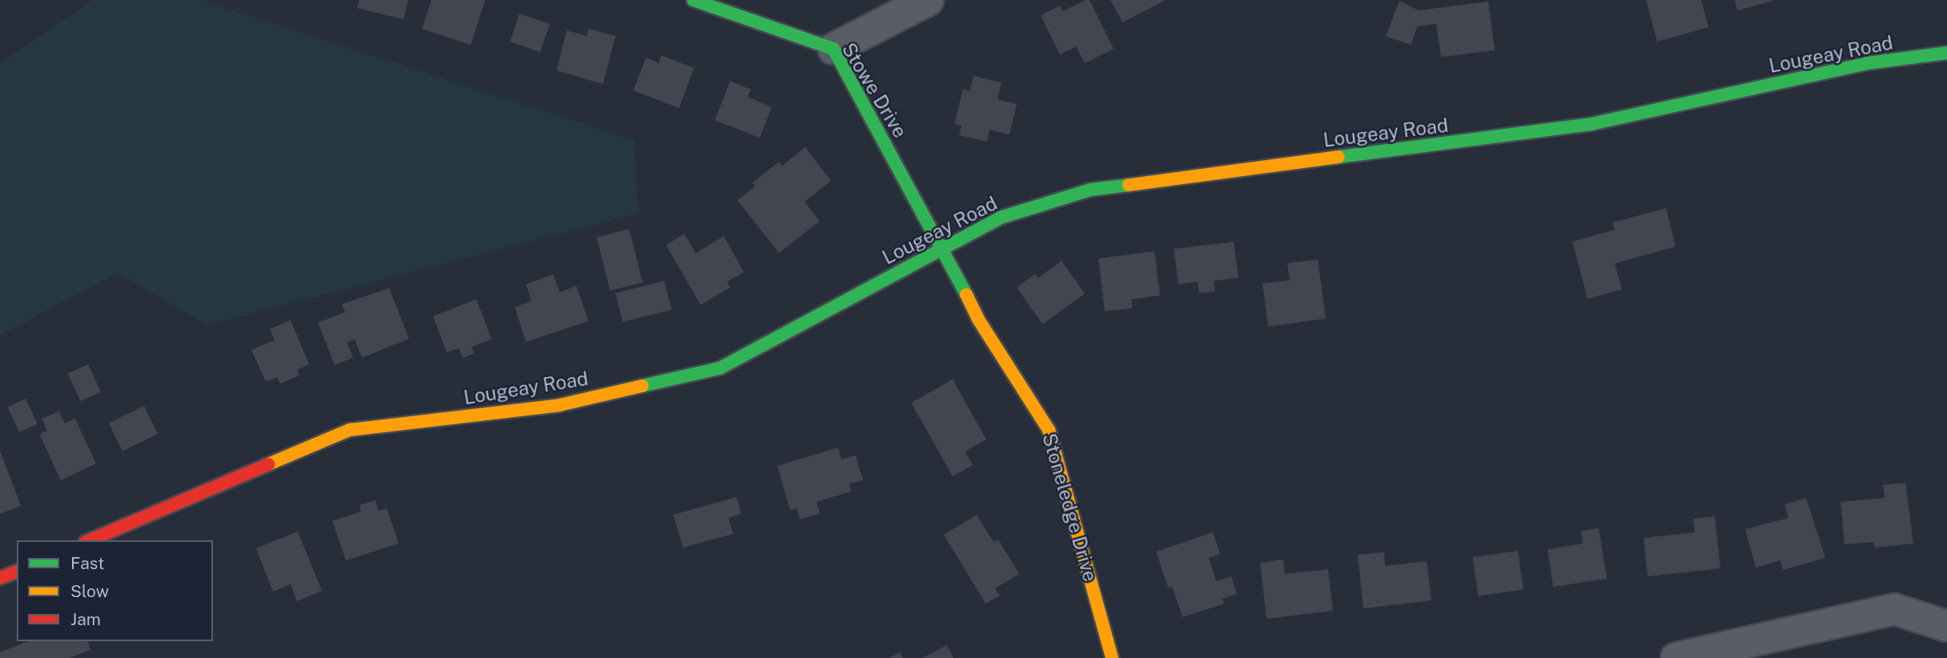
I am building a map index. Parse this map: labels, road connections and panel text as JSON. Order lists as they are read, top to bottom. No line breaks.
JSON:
{"streets":{"street":["Lougeay Road","Stowe Drive","Stoneledge Drive"]},"crossings":[["Lougeay Road","Stowe Drive"],["Lougeay Road","Stoneledge Drive"],["Stowe Drive","Stoneledge Drive"]],"legend":["Fast","Slow","Jam"]}
